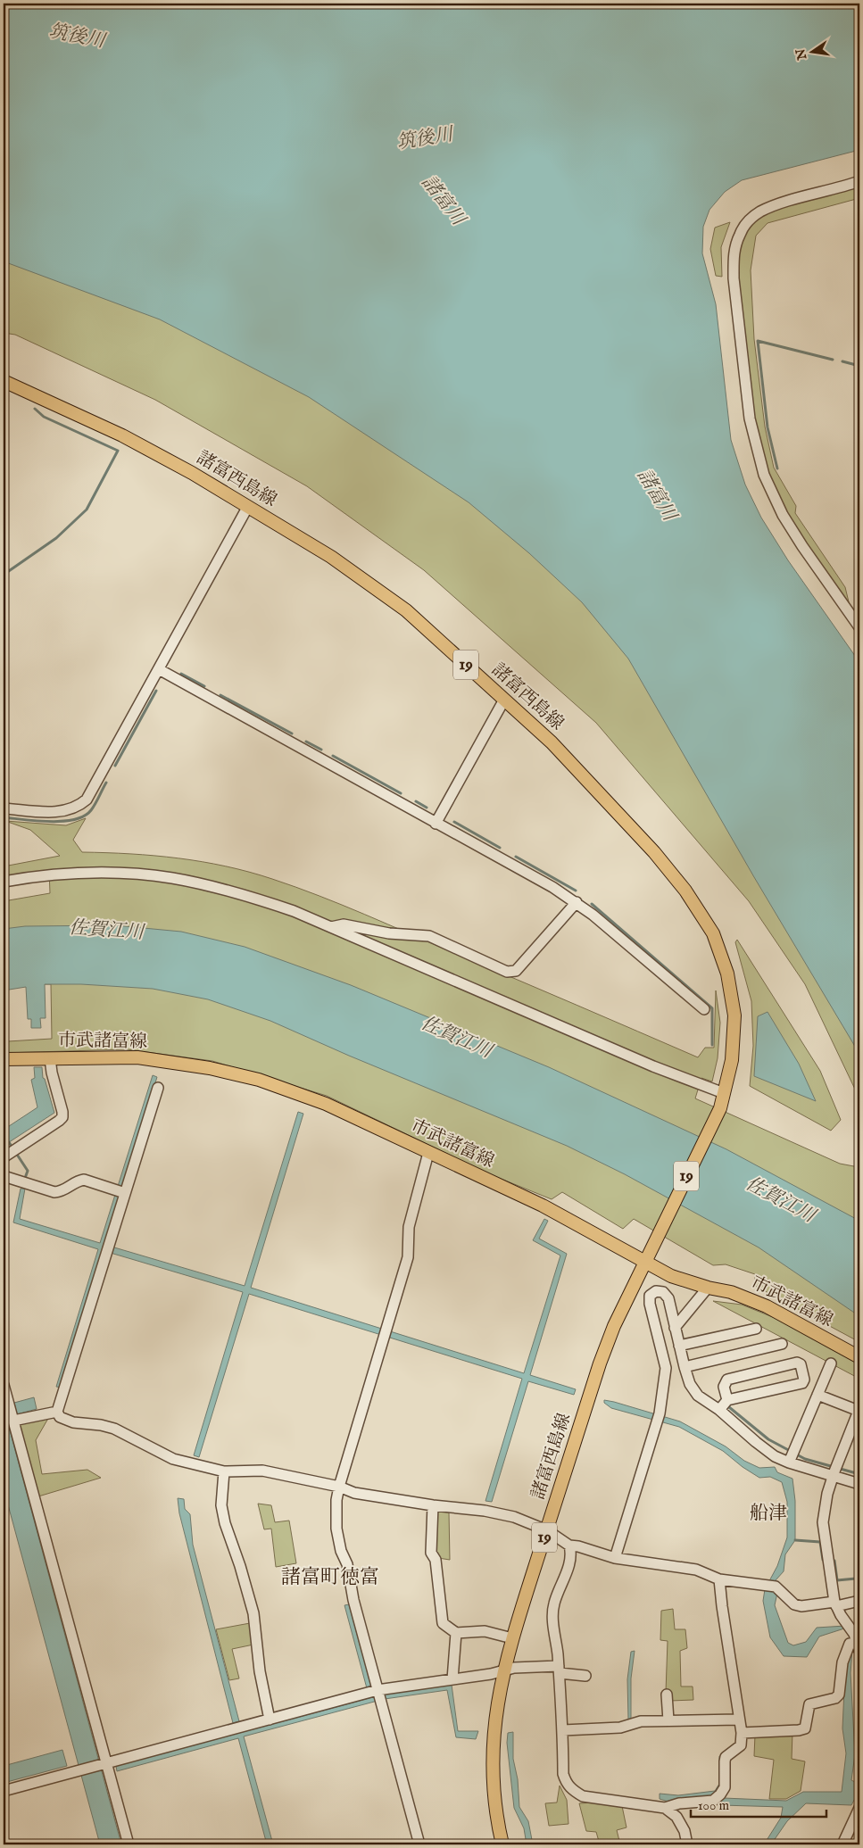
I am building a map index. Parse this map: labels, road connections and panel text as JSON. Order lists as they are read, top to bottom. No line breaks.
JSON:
{"streets":{"main road":["諸富西島線","19","市武諸富線"]},"crossings":[["諸富西島線","市武諸富線"]],"districts":["船津","諸富町徳富"],"water":["筑後川","諸富川","佐賀江川"],"scale_bar":"100 m","north":"left"}
